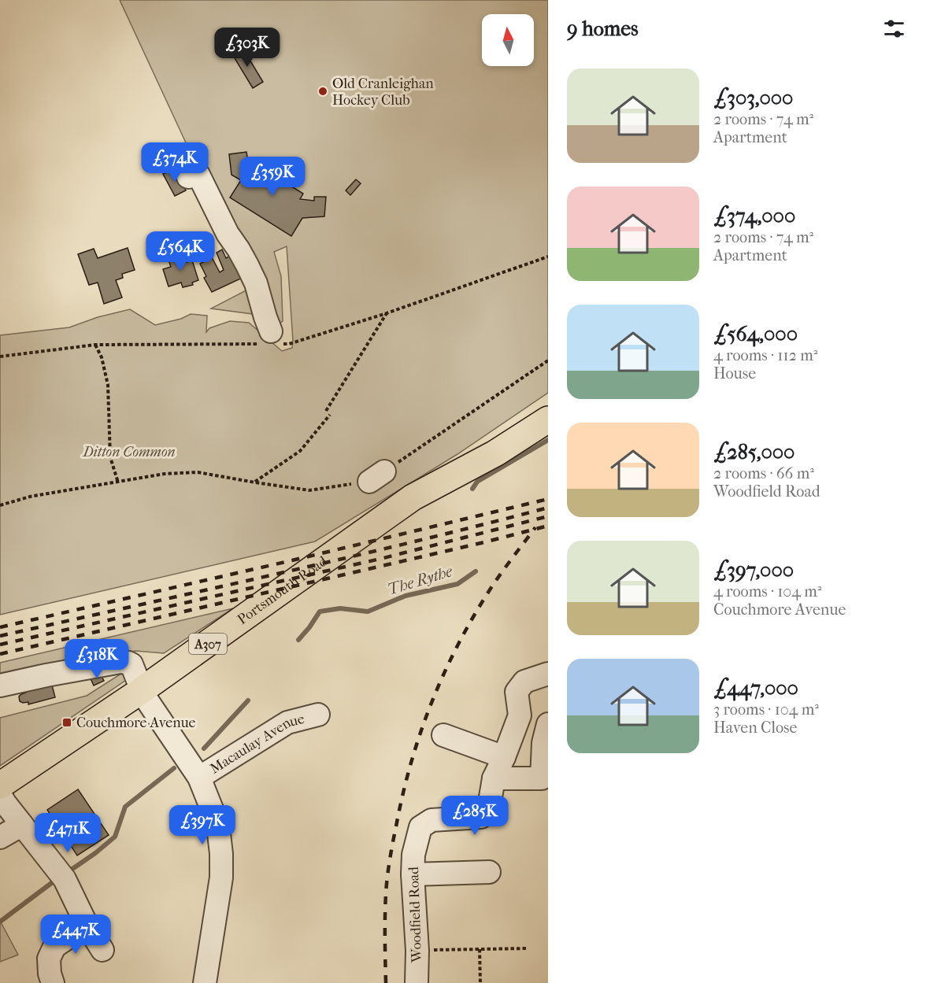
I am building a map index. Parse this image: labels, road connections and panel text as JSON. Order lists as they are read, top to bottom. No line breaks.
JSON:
{"streets":{"main road":["Portsmouth Road","A307"],"street":["Macaulay Avenue","Woodfield Road"]},"water":["The Rythe"],"parks":["Ditton Common"],"places":{"other":["Old Cranleighan Hockey Club"],"transit":["Couchmore Avenue"]},"north":"top","page":{"heading":"9 homes","price":["£303K","£374K","£359K","£564K","£318K","£285K","£397K","£471K","£447K"],"list":[{"name":"£303,000","note":"2 rooms · 74 m² · Apartment"},{"name":"£374,000","note":"2 rooms · 74 m² · Apartment"},{"name":"£564,000","note":"4 rooms · 112 m² · House"},{"name":"£285,000","note":"2 rooms · 66 m² · Woodfield Road"},{"name":"£397,000","note":"4 rooms · 104 m² · Couchmore Avenue"},{"name":"£447,000","note":"3 rooms · 104 m² · Haven Close"}]}}
